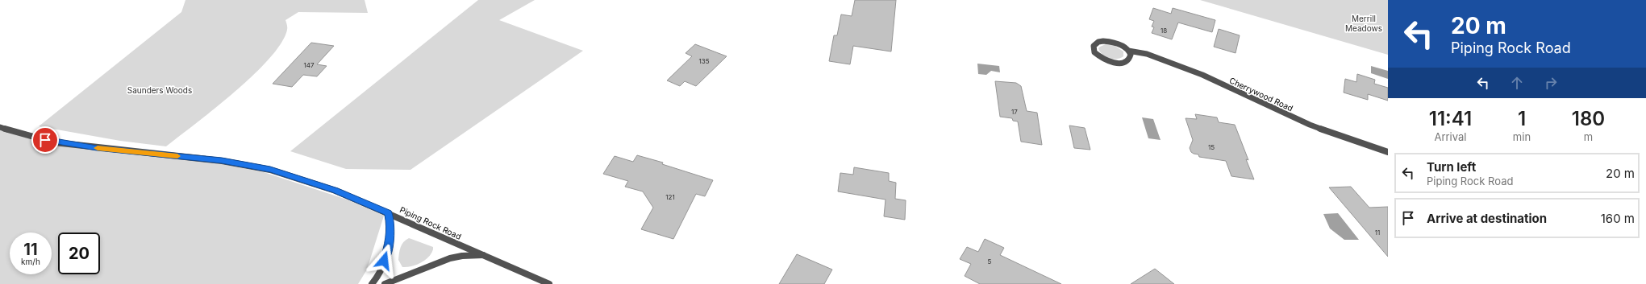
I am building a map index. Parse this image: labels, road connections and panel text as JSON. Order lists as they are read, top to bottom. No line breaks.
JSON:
{"streets":{"street":["Cherrywood Road","Piping Rock Road"]},"parks":["Merrill Meadows","Saunders Woods"],"house_numbers":["18","135","147","17","15","121","11","5"],"page":{"turn":["20 m","Piping Rock Road"],"eta":["11:41","Arrival","1","min","180","m"],"list":[{"name":"Turn left","note":"Piping Rock Road","value":"20 m"},{"name":"Arrive at destination","value":"160 m"}],"speed":"11 km/h","limit":"20"}}
